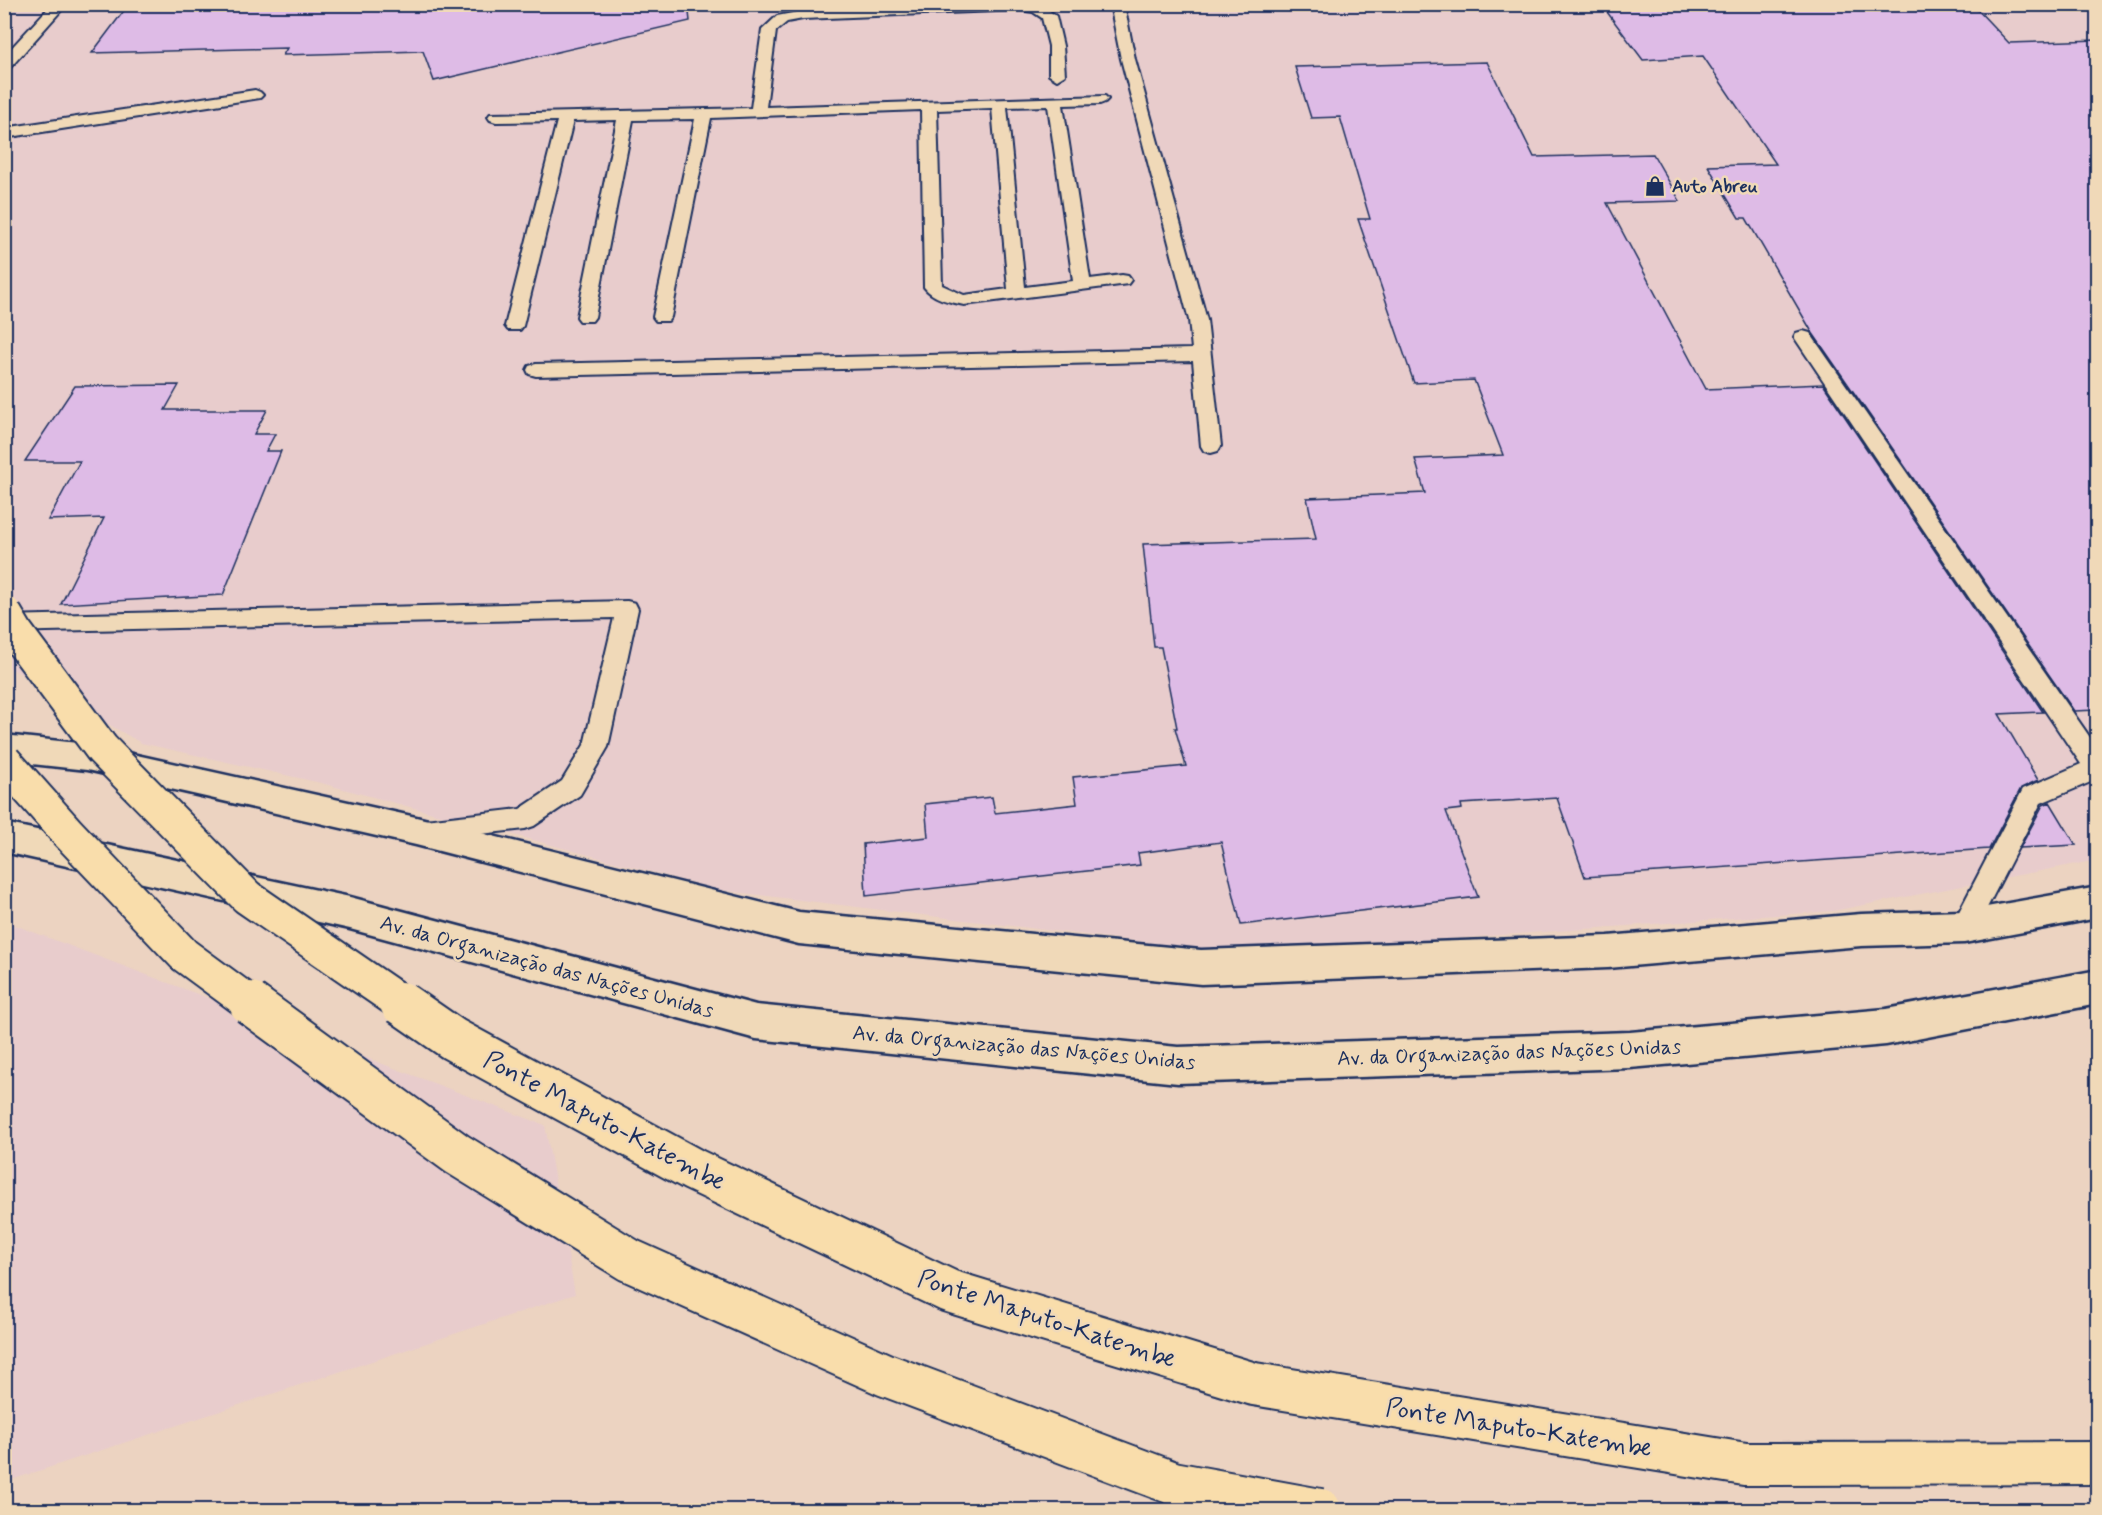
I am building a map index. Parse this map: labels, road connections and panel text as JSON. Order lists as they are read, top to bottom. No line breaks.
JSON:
{"streets":{"highway":["Ponte Maputo-Katembe"],"main road":["Av. da Organização das Nações Unidas"]},"places":{"shop":["Auto Abreu"]}}
